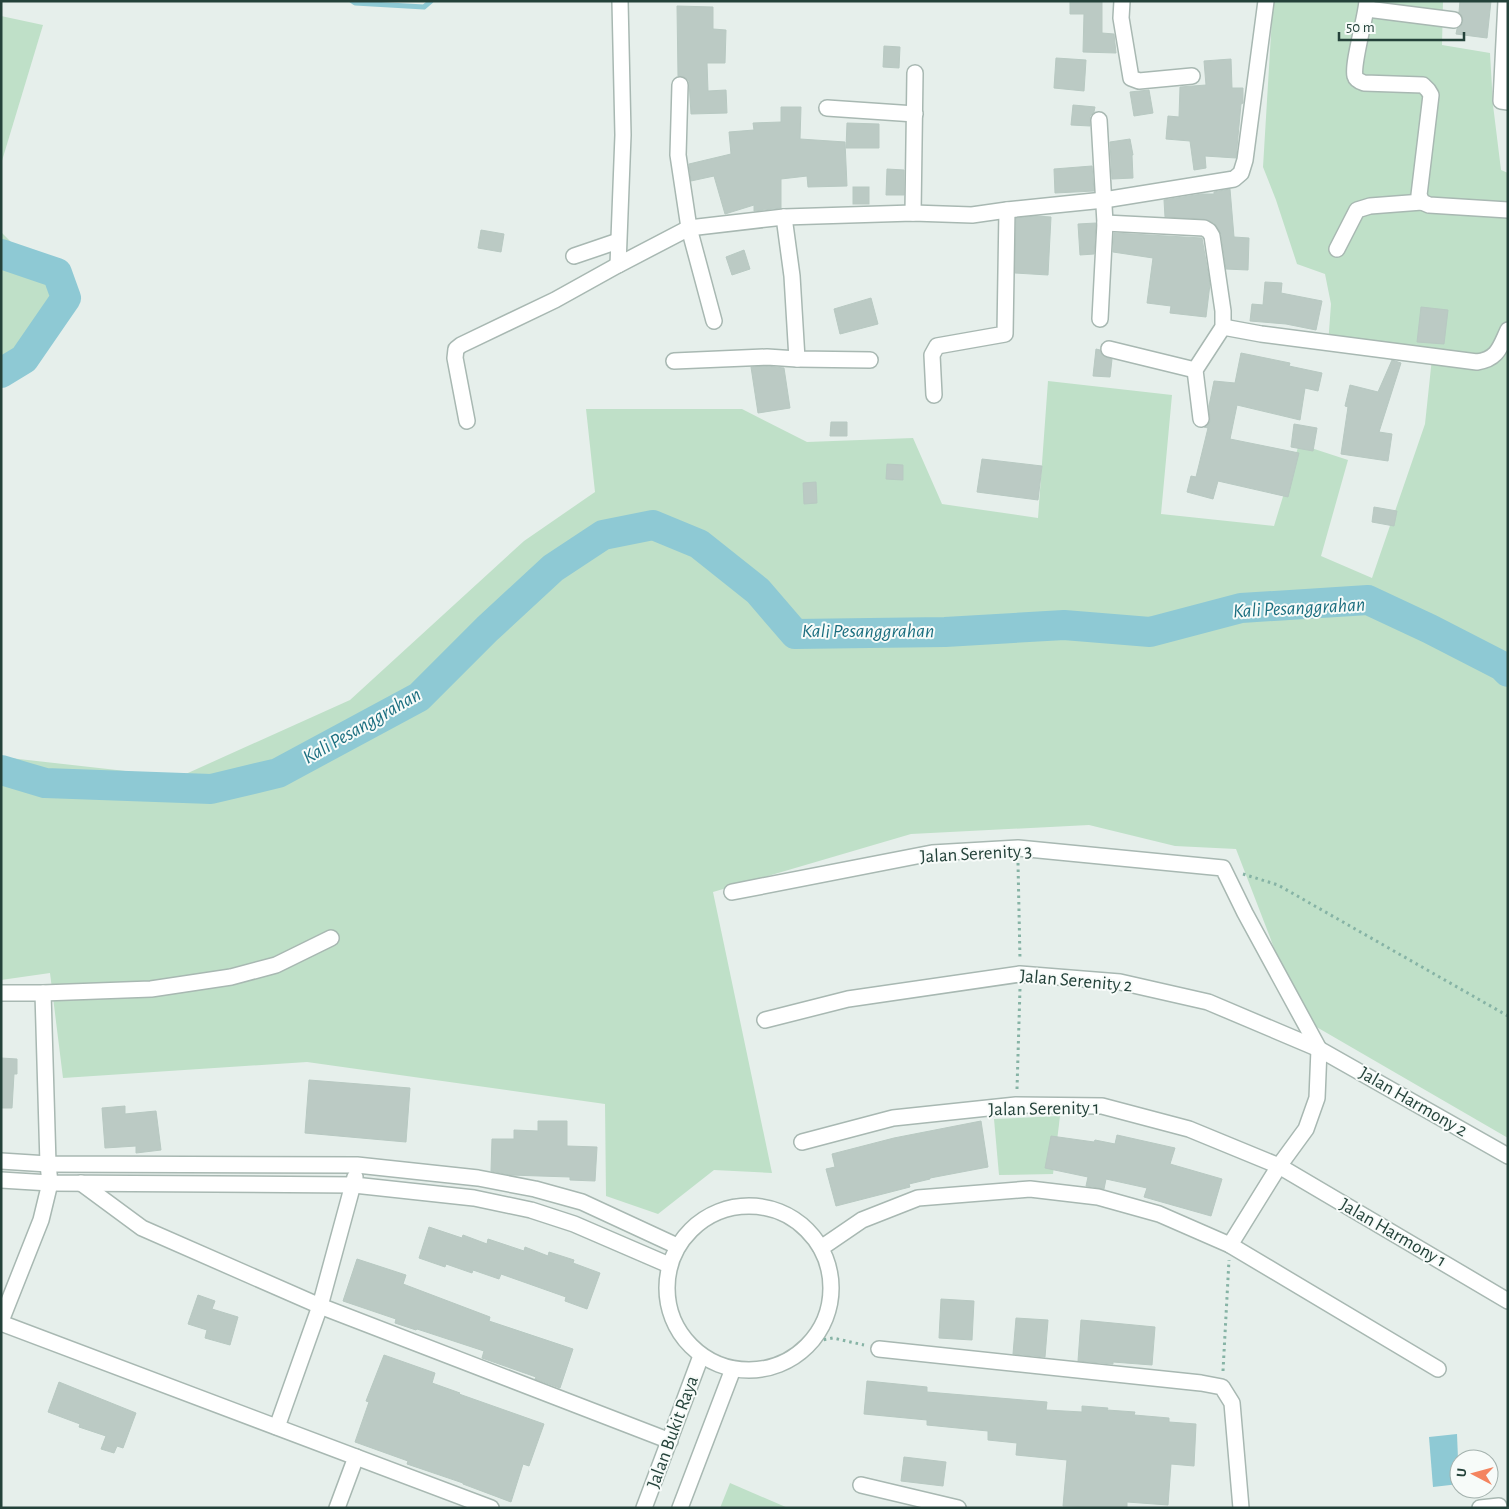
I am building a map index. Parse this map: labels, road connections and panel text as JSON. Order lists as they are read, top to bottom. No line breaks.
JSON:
{"streets":{"street":["Jalan Serenity 3","Jalan Serenity 2","Jalan Harmony 2","Jalan Serenity 1","Jalan Harmony 1","Jalan Bukit Raya"]},"crossings":[["Jalan Serenity 2","Jalan Harmony 2"],["Jalan Serenity 1","Jalan Harmony 1"]],"water":["Kali Pesanggrahan"],"scale_bar":"50 m","north":"left"}
